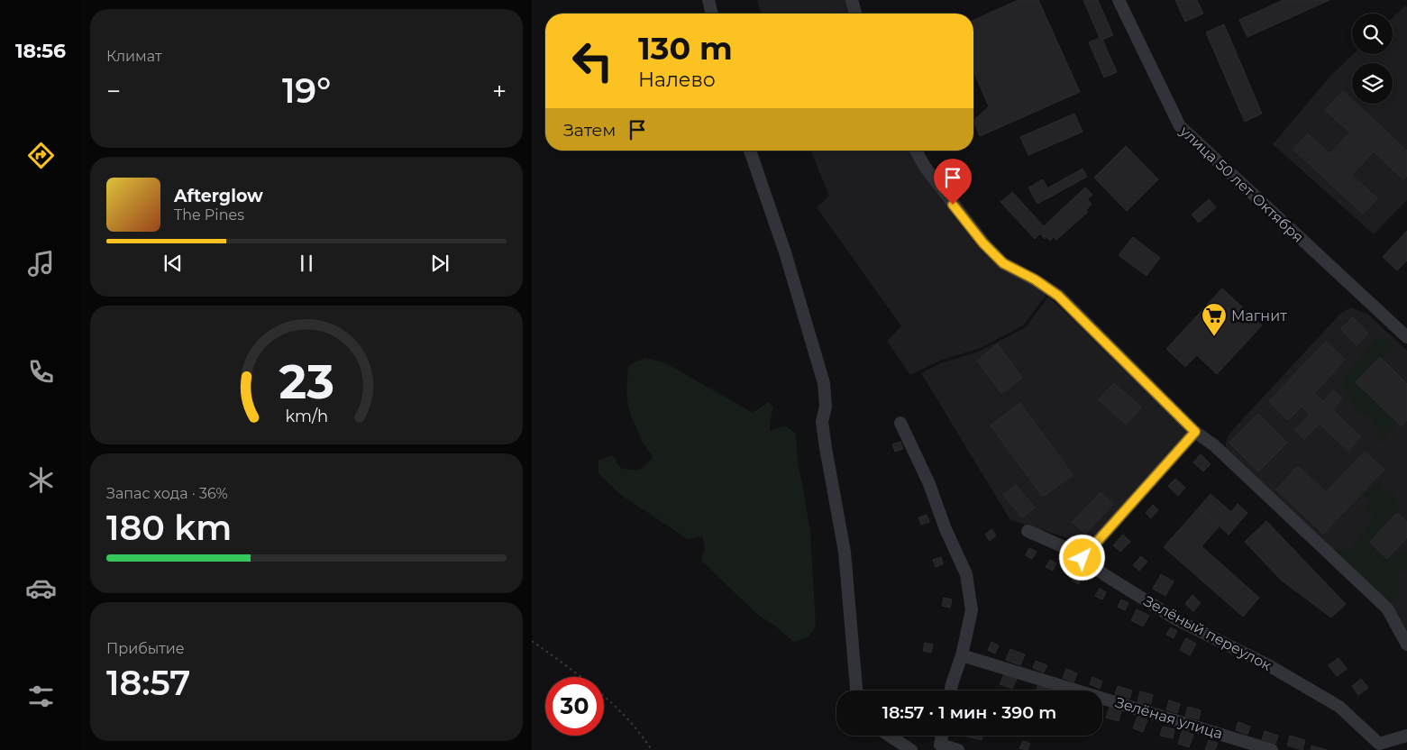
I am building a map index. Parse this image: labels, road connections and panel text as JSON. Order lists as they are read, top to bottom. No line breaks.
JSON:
{"streets":{"street":["улица 50 лет Октября","Зелёный переулок","Зелёная улица"]},"places":{"supermarket":["Магнит"]},"page":{"tabs":"18:56","tile":["Климат",["Запас хода · 36%","180 km"],["Прибытие","18:57"]],"turn":["130 m","Налево"],"heat":["−","19°","+"],"then":"Затем","song":["Afterglow","The Pines"],"limit":"30","trip":"18:57 · 1 мин · 390 m","gauge":["23","km/h"]}}
